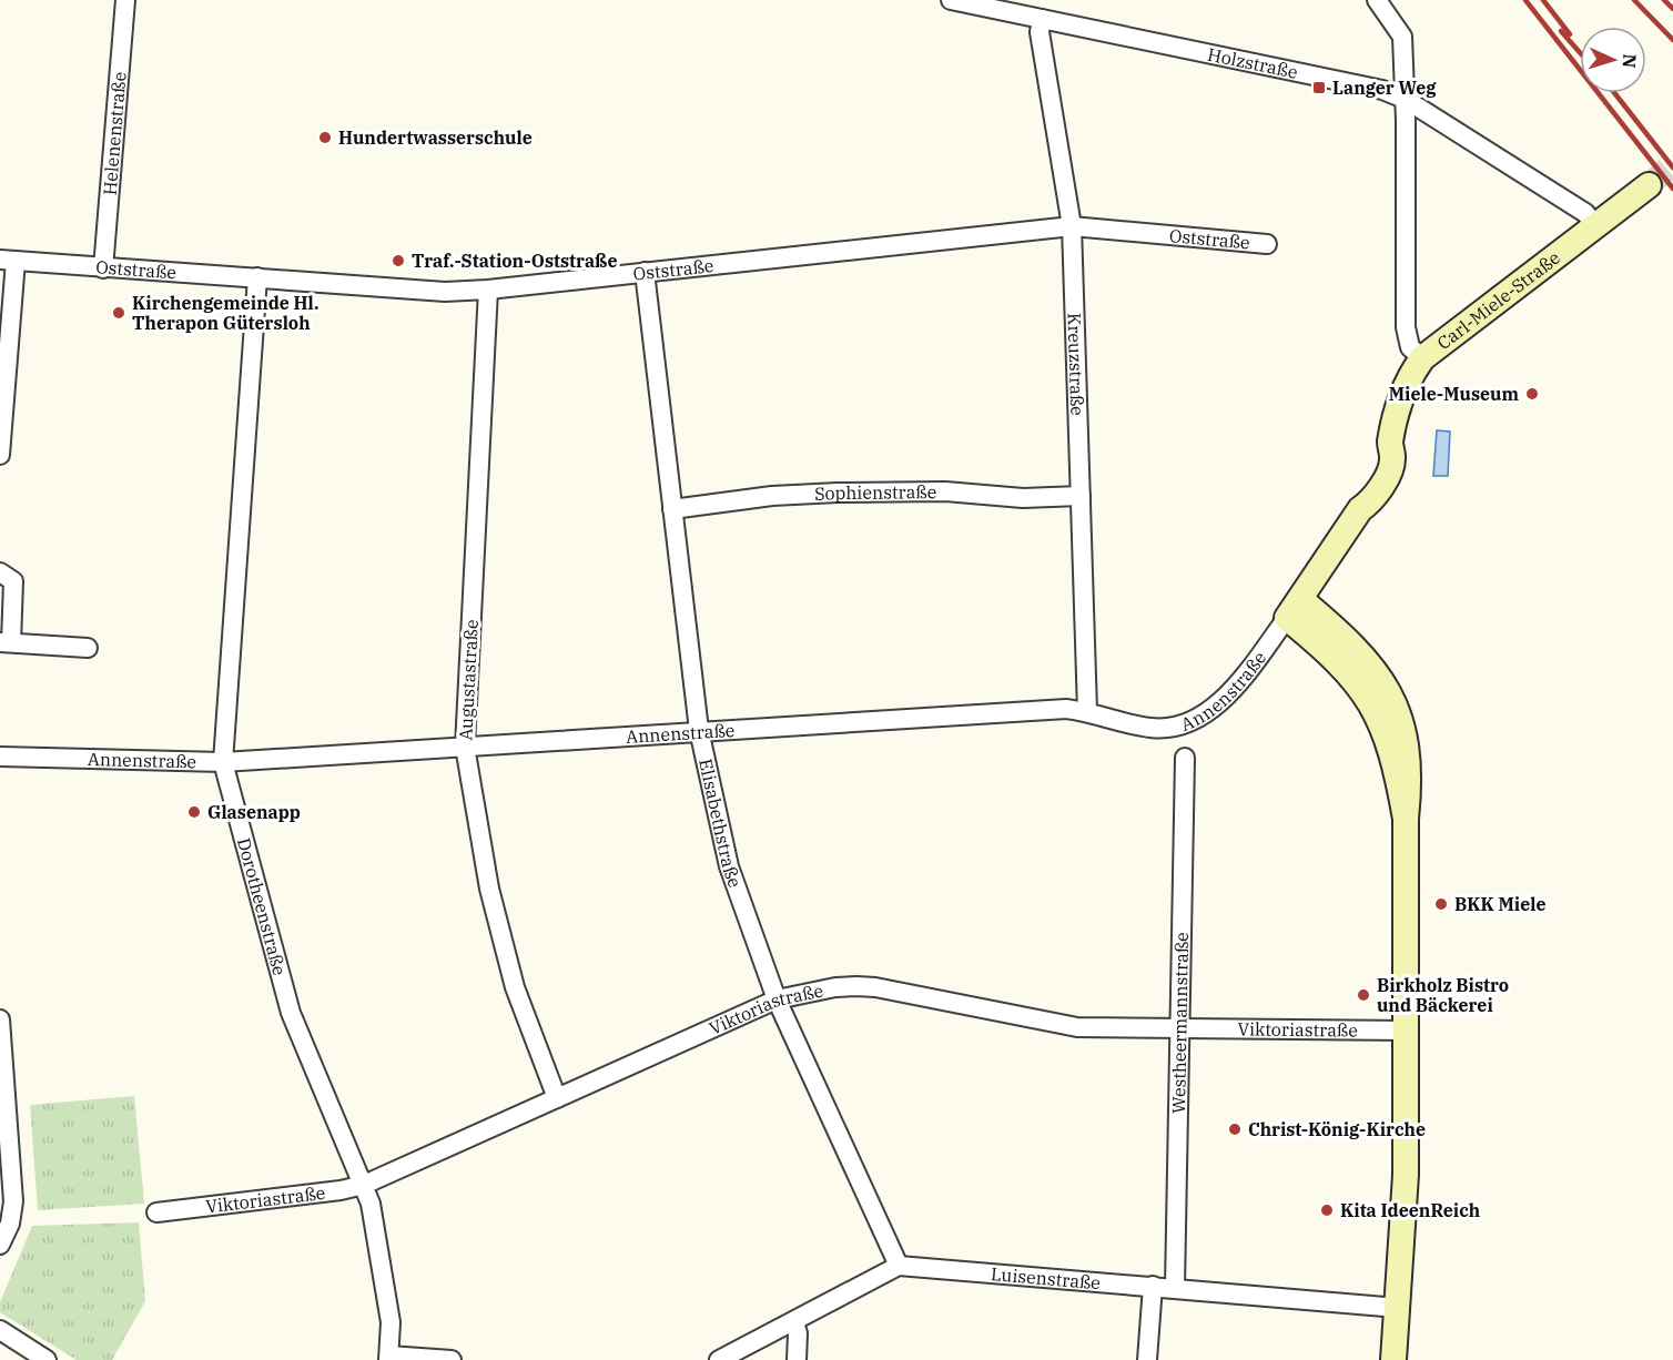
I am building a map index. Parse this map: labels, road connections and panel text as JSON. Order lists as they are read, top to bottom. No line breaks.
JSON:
{"streets":{"street":["Holzstraße","Helenenstraße","Oststraße","Carl-Miele-Straße","Kreuzstraße","Sophienstraße","Augustastraße","Annenstraße","Elisabethstraße","Dorotheenstraße","Viktoriastraße","Westheermannstraße","Luisenstraße"]},"crossings":[["Holzstraße","Carl-Miele-Straße"],["Holzstraße","Kreuzstraße"],["Helenenstraße","Oststraße"],["Oststraße","Kreuzstraße"],["Oststraße","Augustastraße"],["Oststraße","Elisabethstraße"],["Oststraße","Dorotheenstraße"],["Carl-Miele-Straße","Annenstraße"],["Kreuzstraße","Sophienstraße"],["Kreuzstraße","Annenstraße"],["Sophienstraße","Elisabethstraße"],["Augustastraße","Annenstraße"],["Augustastraße","Viktoriastraße"],["Annenstraße","Elisabethstraße"],["Annenstraße","Dorotheenstraße"],["Elisabethstraße","Viktoriastraße"],["Elisabethstraße","Luisenstraße"],["Dorotheenstraße","Viktoriastraße"],["Viktoriastraße","Westheermannstraße"],["Westheermannstraße","Luisenstraße"]],"places":{"transit":["Langer Weg"],"other":["Hundertwasserschule","Traf.-Station-Oststraße","Kirchengemeinde Hl. Therapon Gütersloh","Miele-Museum","Glasenapp","BKK Miele","Birkholz Bistro und Bäckerei","Christ-König-Kirche","Kita IdeenReich"]},"north":"right"}
